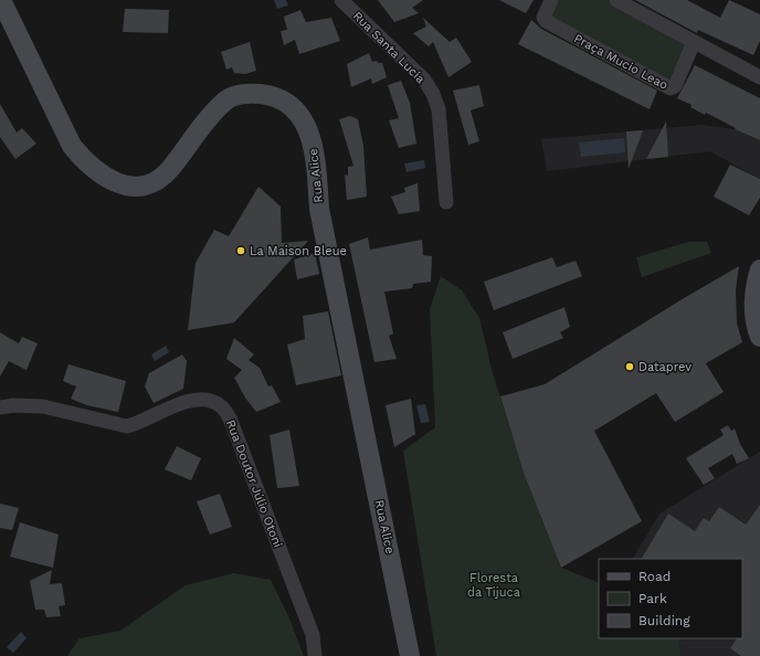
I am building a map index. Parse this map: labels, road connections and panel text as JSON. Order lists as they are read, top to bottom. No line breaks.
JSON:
{"streets":{"street":["Rua Santa Lucia","Praça Mucio Leao","Rua Alice","Rua Doutor Júlio Otoni"]},"parks":["Floresta da Tijuca"],"places":["La Maison Bleue","Dataprev"],"legend":["Road","Park","Building"]}
